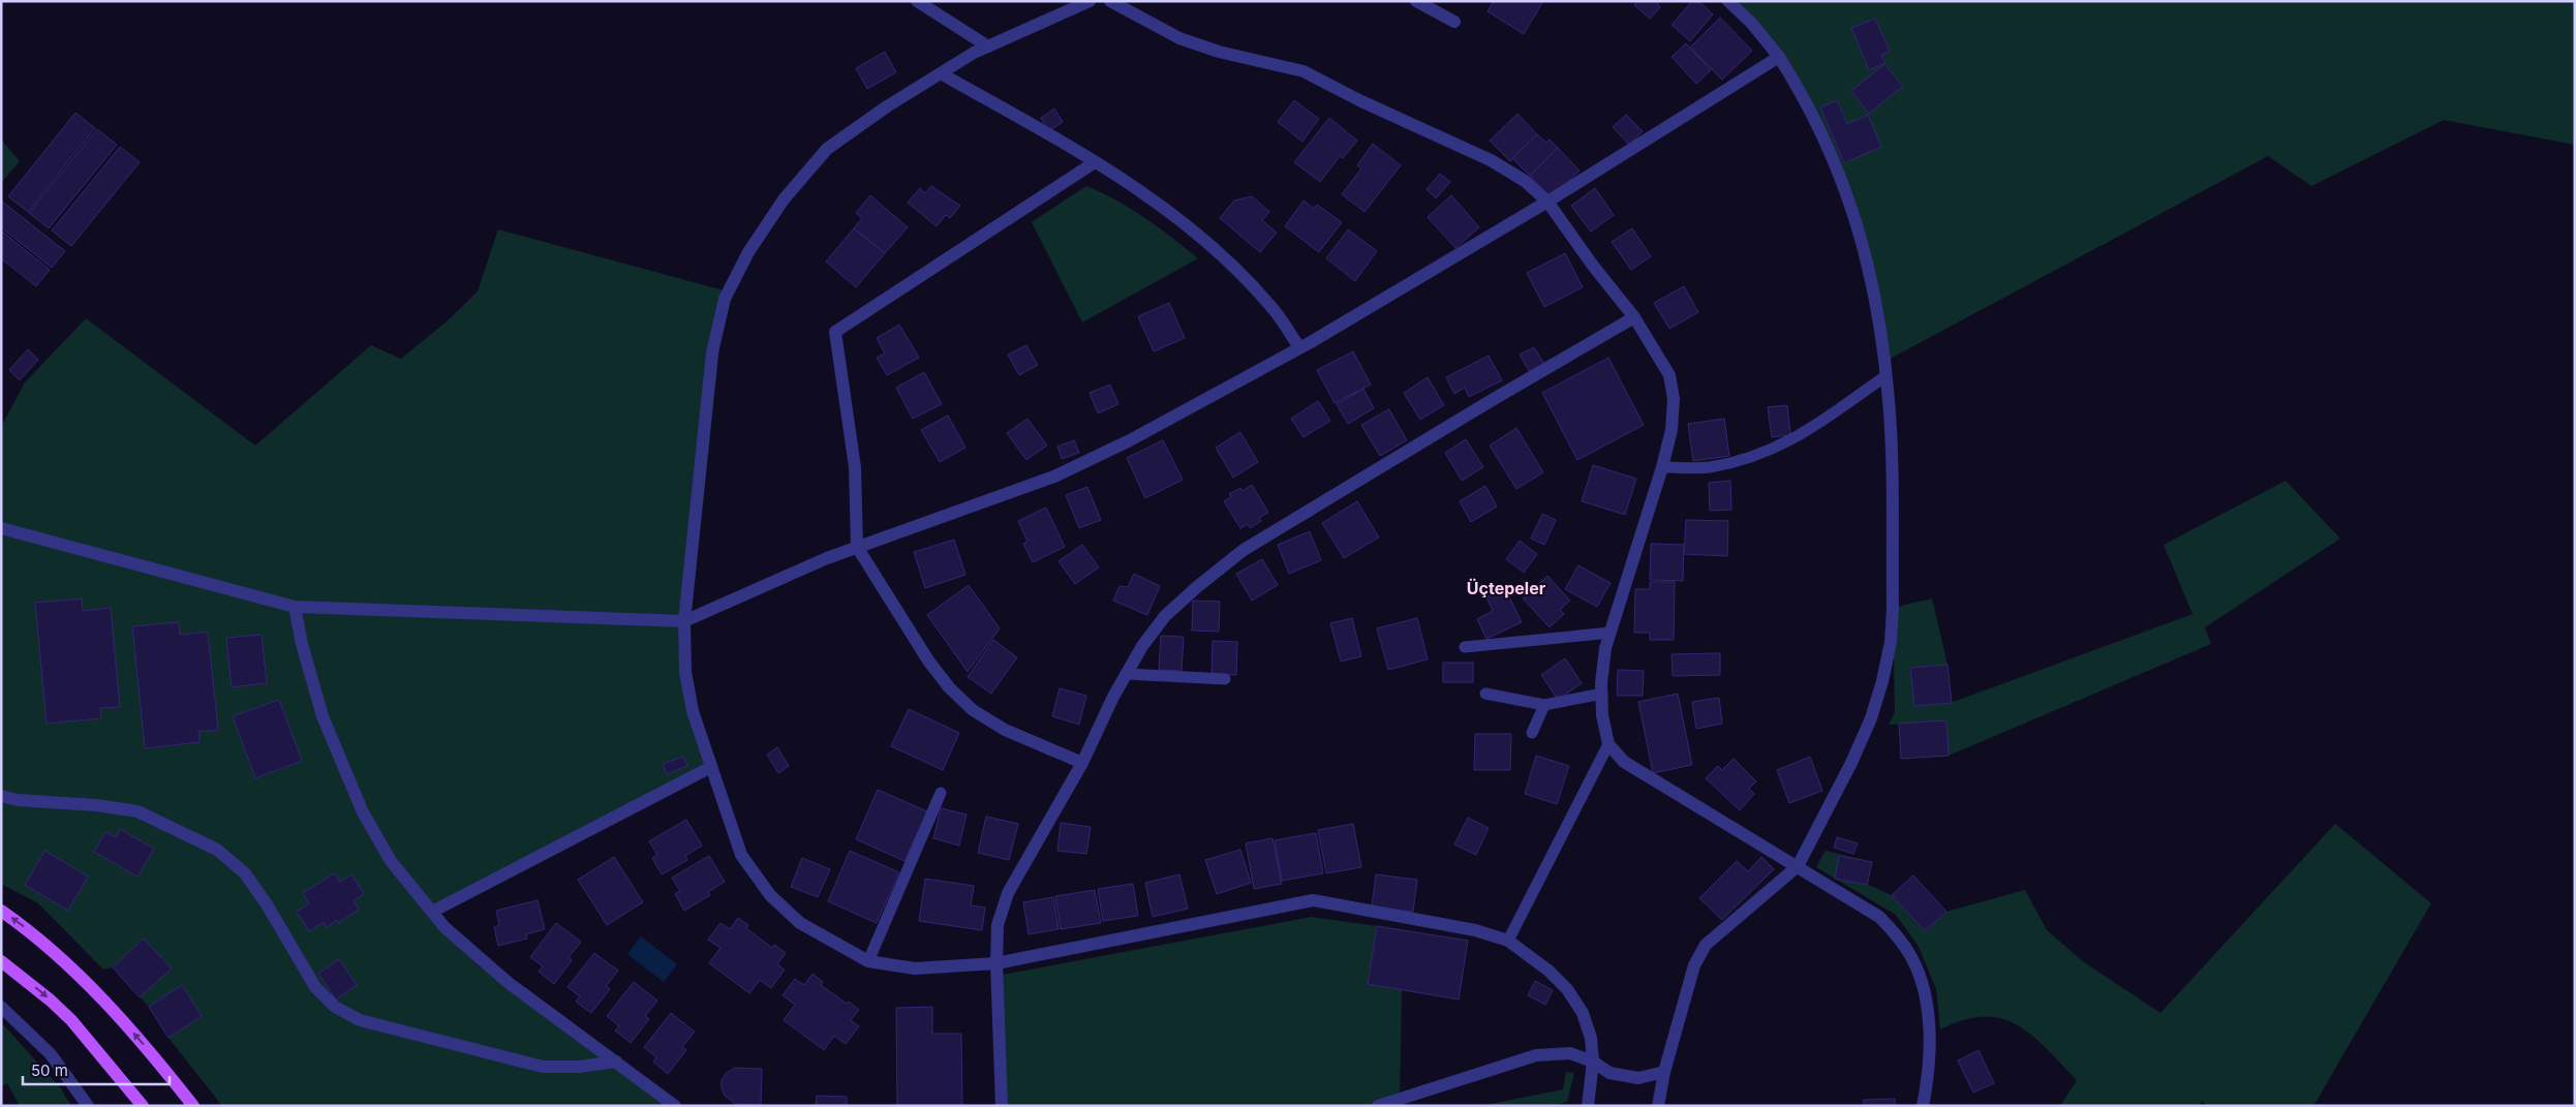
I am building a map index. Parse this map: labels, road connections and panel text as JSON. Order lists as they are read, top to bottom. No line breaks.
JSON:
{"districts":["Üçtepeler"],"scale_bar":"50 m"}
